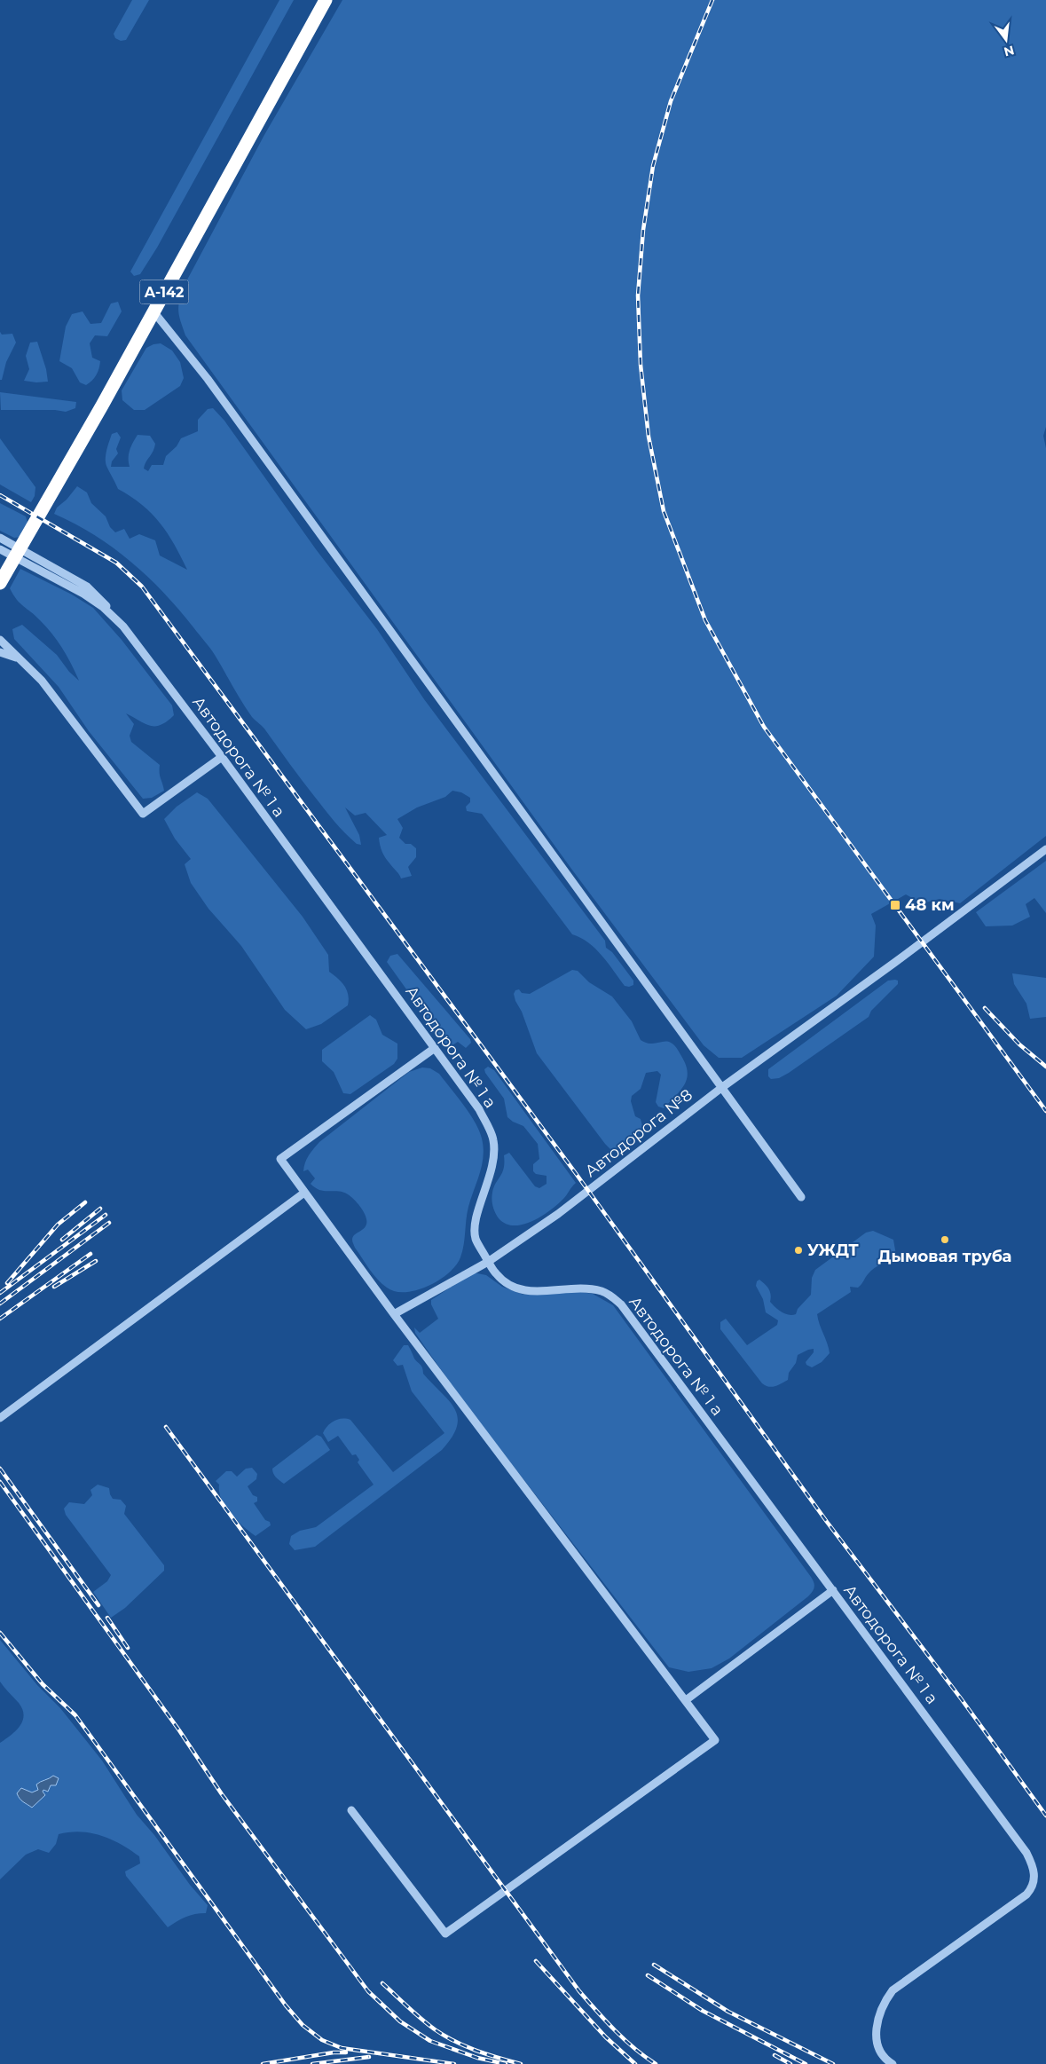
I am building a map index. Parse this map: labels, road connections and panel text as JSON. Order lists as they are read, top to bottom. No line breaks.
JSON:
{"streets":{"highway":["А-142"],"street":["Автодорога № 1 а","Автодорога №8"]},"crossings":[["Автодорога № 1 а","Автодорога №8"]],"places":{"transit":["48 км"],"other":["Дымовая труба","УЖДТ"]},"north":"bottom"}
